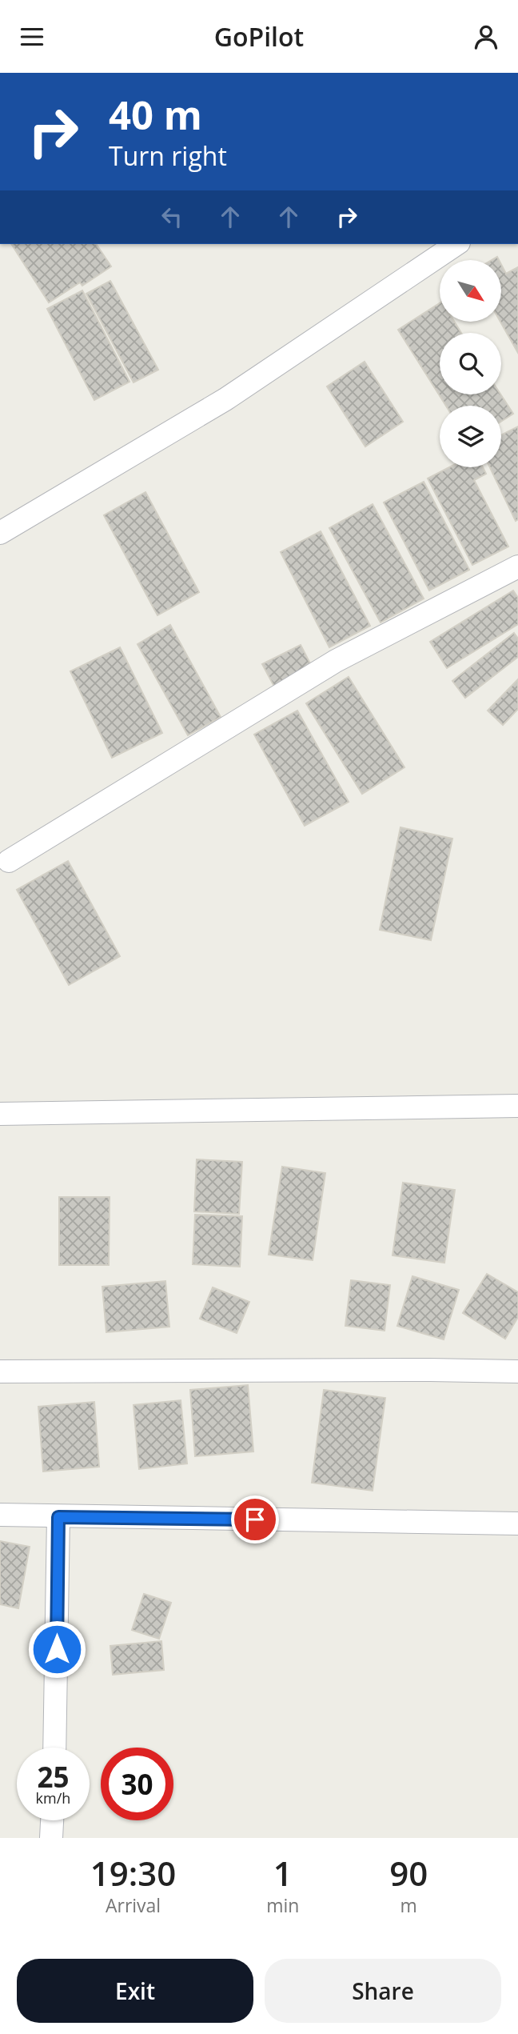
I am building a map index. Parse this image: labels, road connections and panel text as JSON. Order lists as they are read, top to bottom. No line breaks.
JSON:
{"north":"bottom right","page":{"header":"GoPilot","turn":["40 m","Turn right"],"speed":"25 km/h","limit":"30","eta":["19:30","Arrival","1","min","90","m"],"buttons":["Exit","Share"]}}
